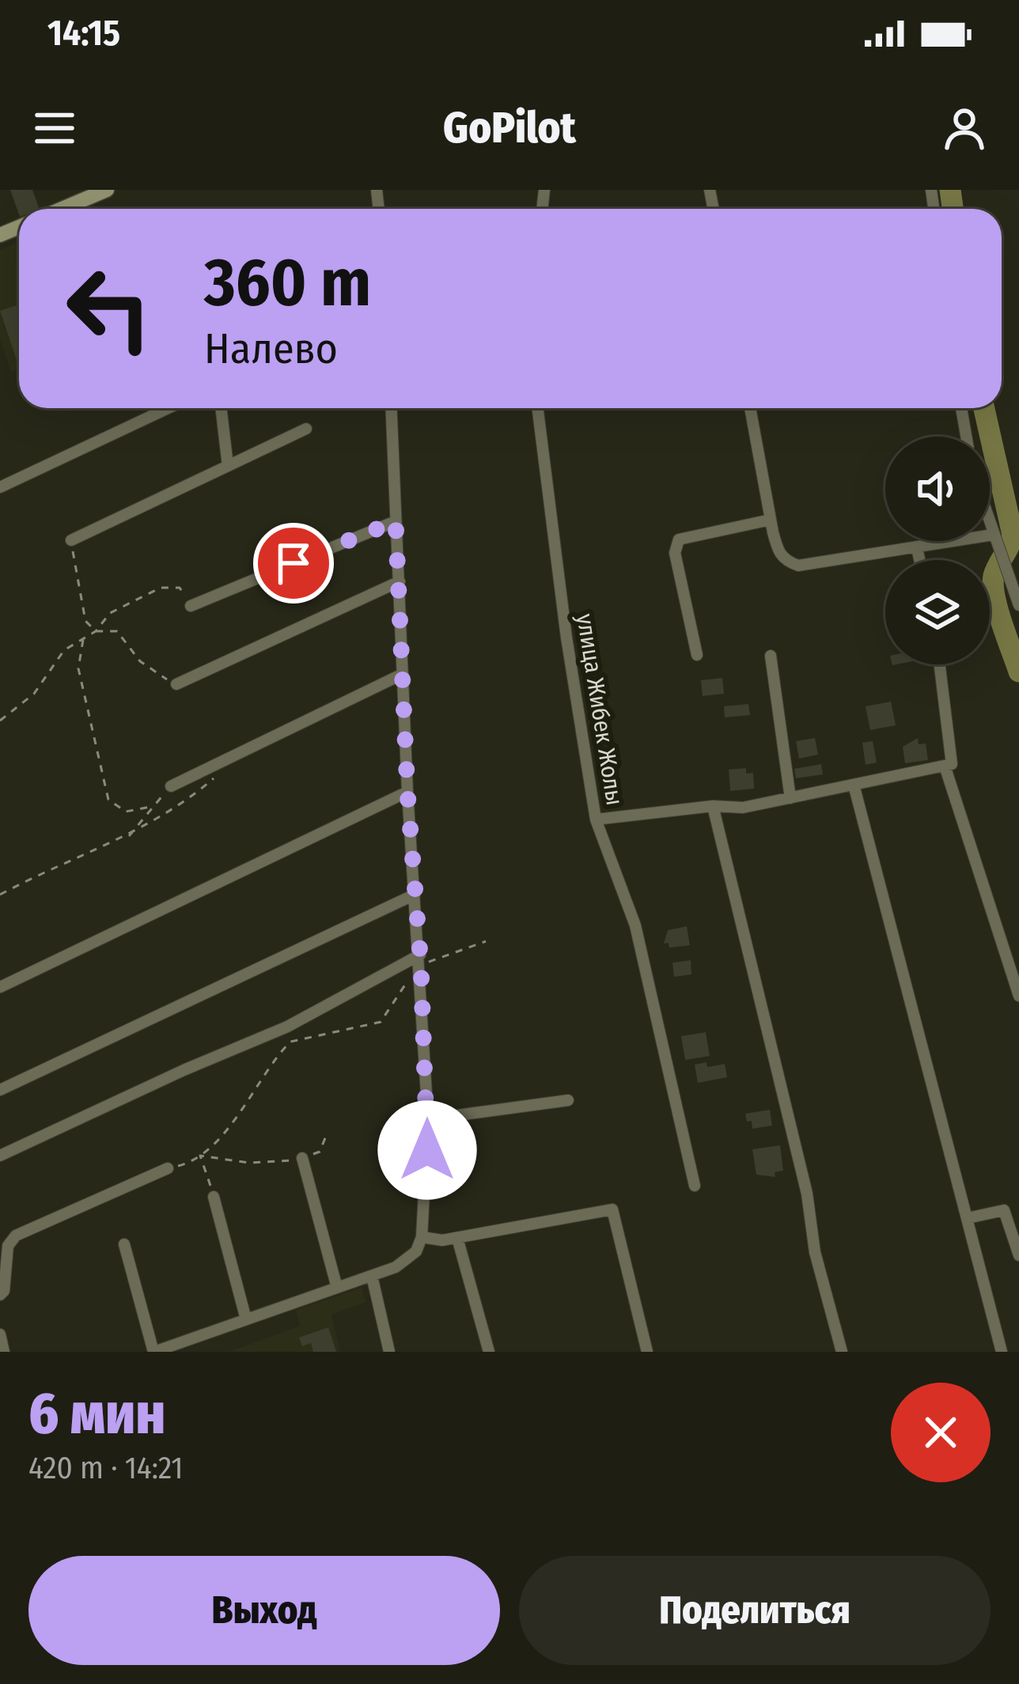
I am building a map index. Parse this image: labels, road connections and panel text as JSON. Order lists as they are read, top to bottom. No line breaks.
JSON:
{"streets":{"street":["улица Жибек Жолы"]},"page":{"status":"14:15","header":"GoPilot","turn":["360 m","Налево"],"heading":["6 мин","420 m · 14:21"],"buttons":["Выход","Поделиться"]}}
